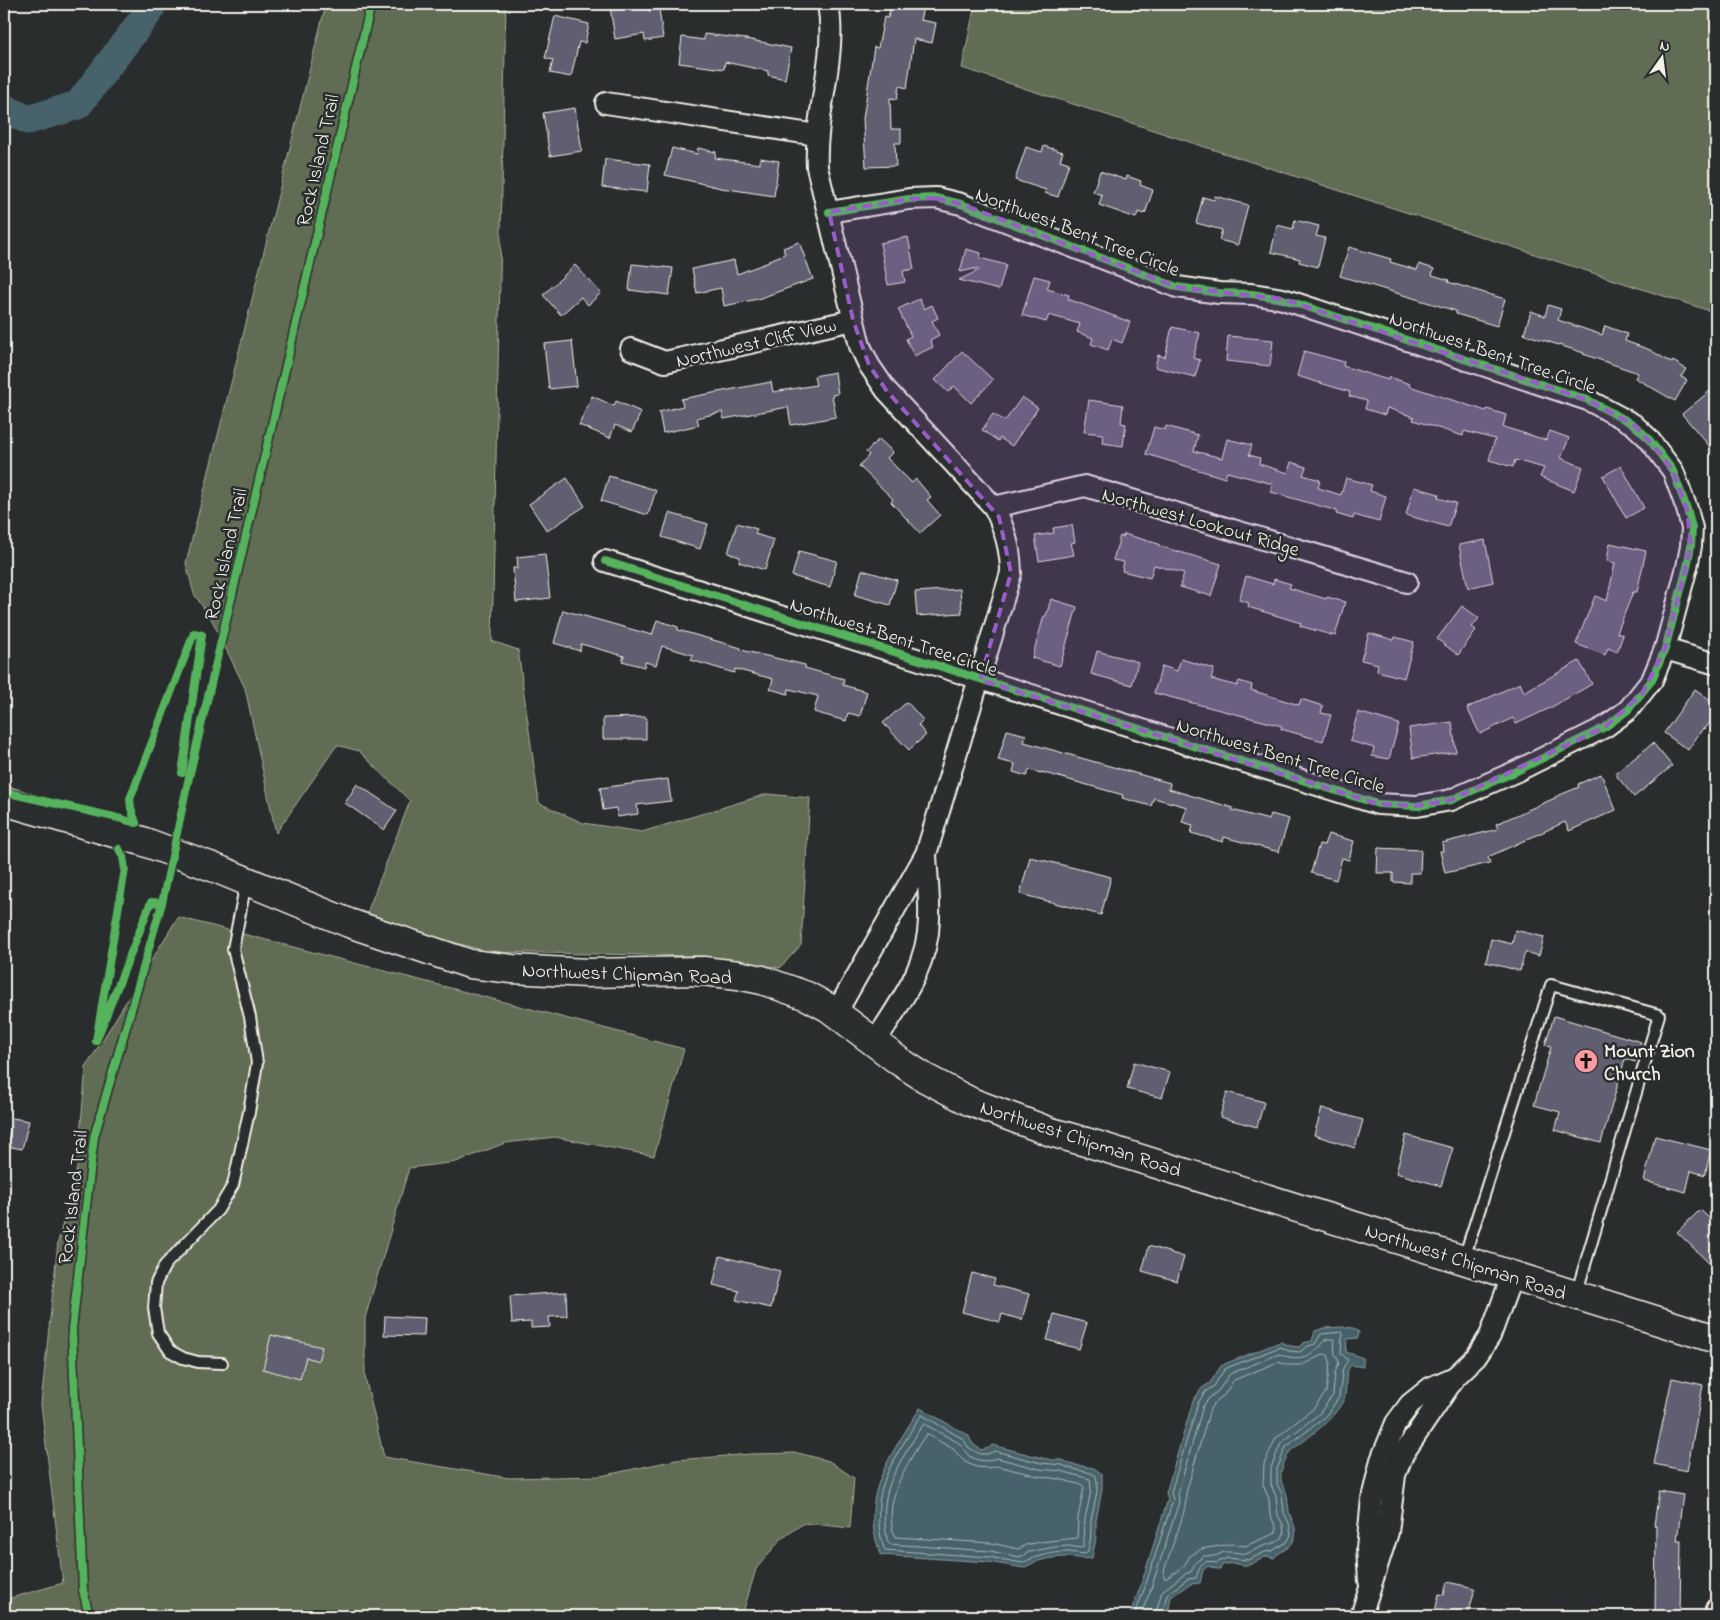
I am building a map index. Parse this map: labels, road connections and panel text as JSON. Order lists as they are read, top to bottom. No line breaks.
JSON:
{"streets":{"main road":["Northwest Chipman Road"],"street":["Northwest Bent Tree Circle","Northwest Cliff View","Northwest Lookout Ridge"],"cycle path":["Rock Island Trail"]},"places":{"church":["Mount Zion Church"]},"north":"top"}
